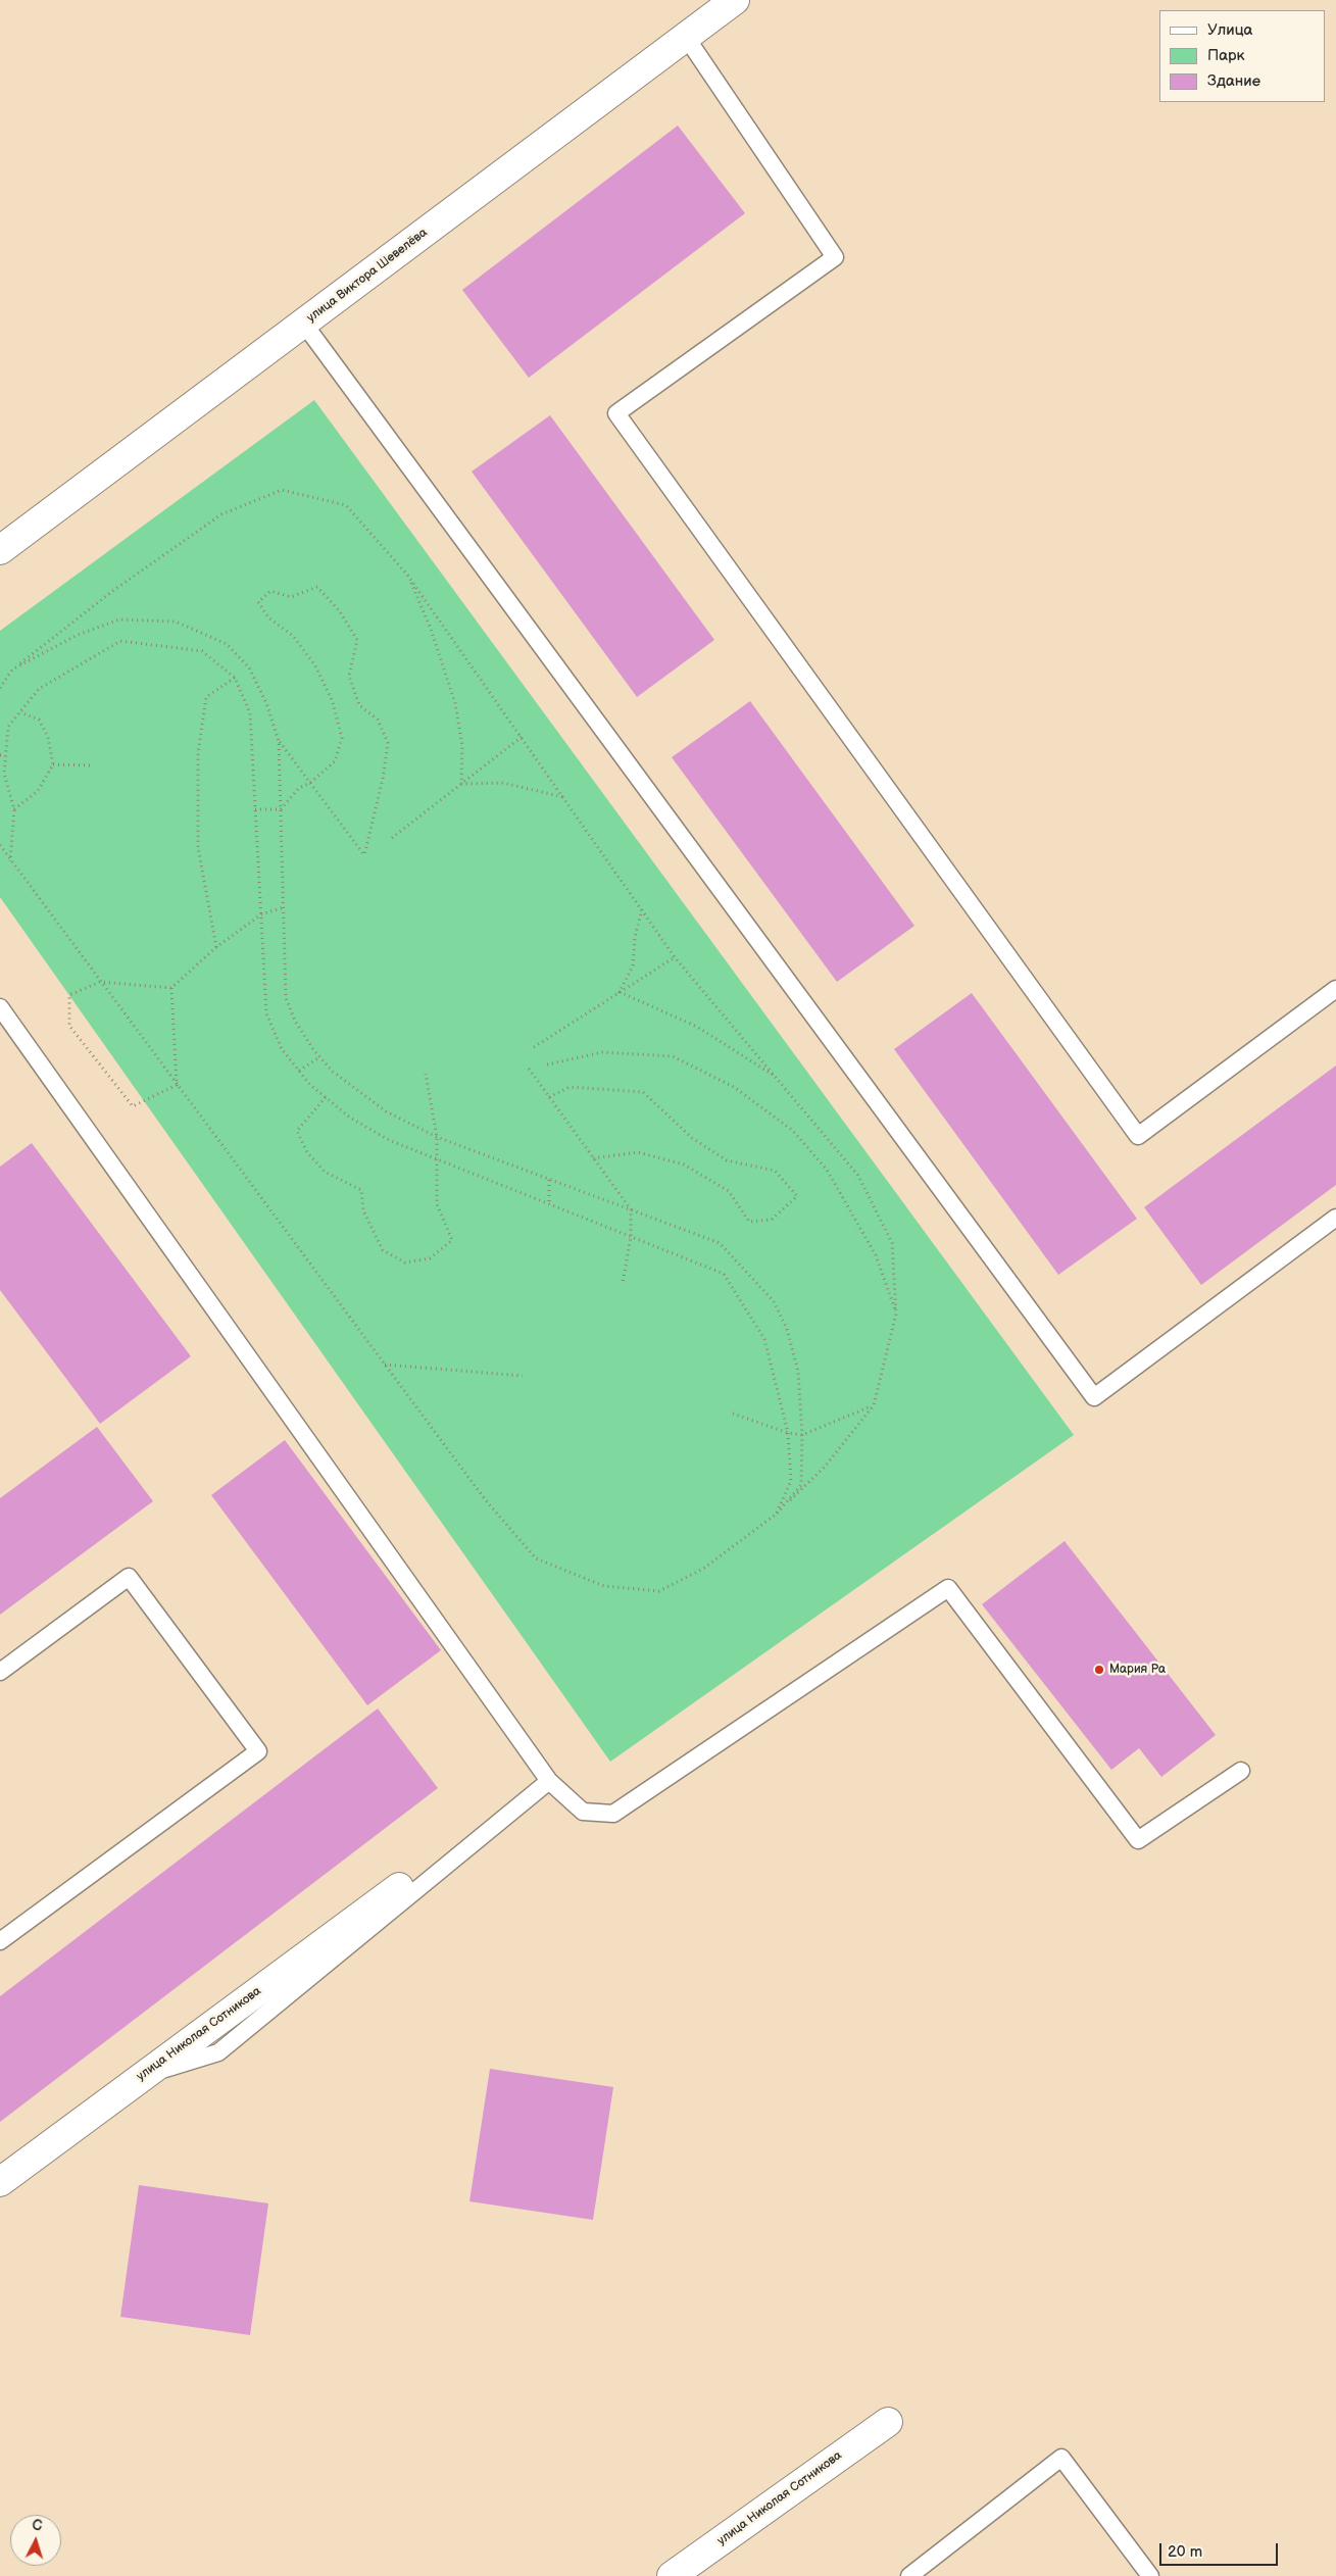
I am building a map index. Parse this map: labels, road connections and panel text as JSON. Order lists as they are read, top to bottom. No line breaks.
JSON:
{"streets":{"street":["улица Виктора Шевелёва","улица Николая Сотникова"]},"places":["Мария Ра"],"legend":["Улица","Парк","Здание"],"scale_bar":"20 m","north":"top"}
